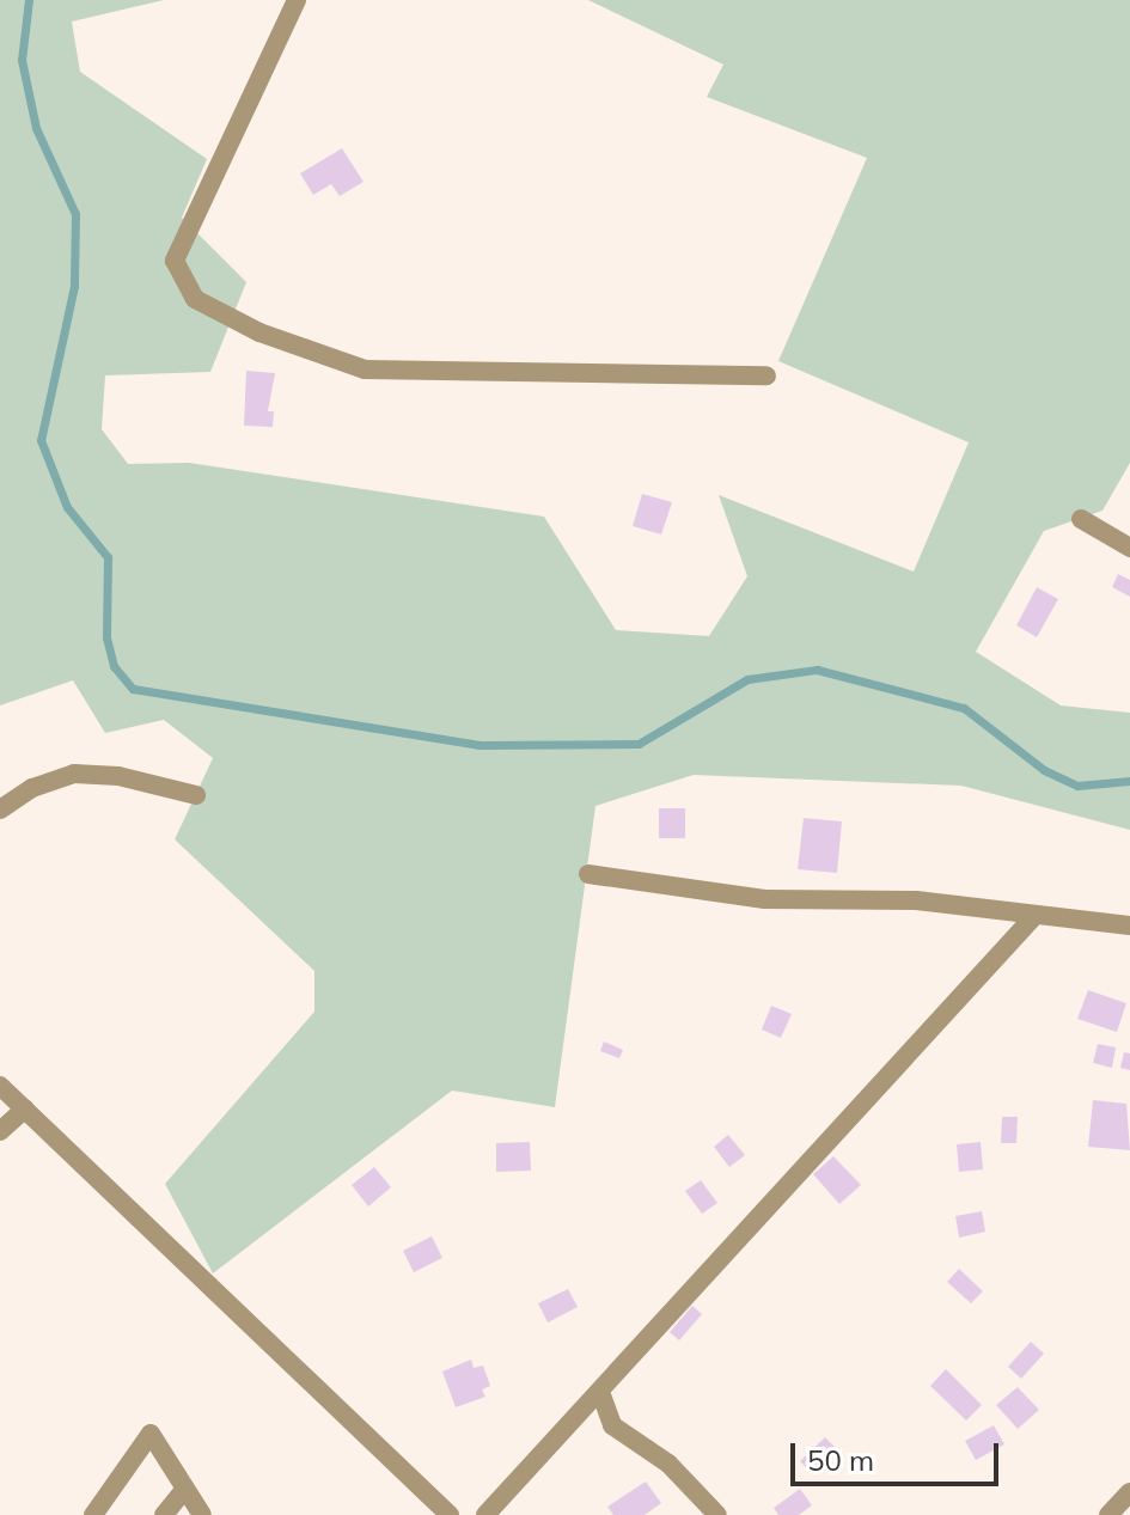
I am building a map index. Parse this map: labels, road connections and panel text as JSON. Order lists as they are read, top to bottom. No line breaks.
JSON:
{"scale_bar":"50 m"}
